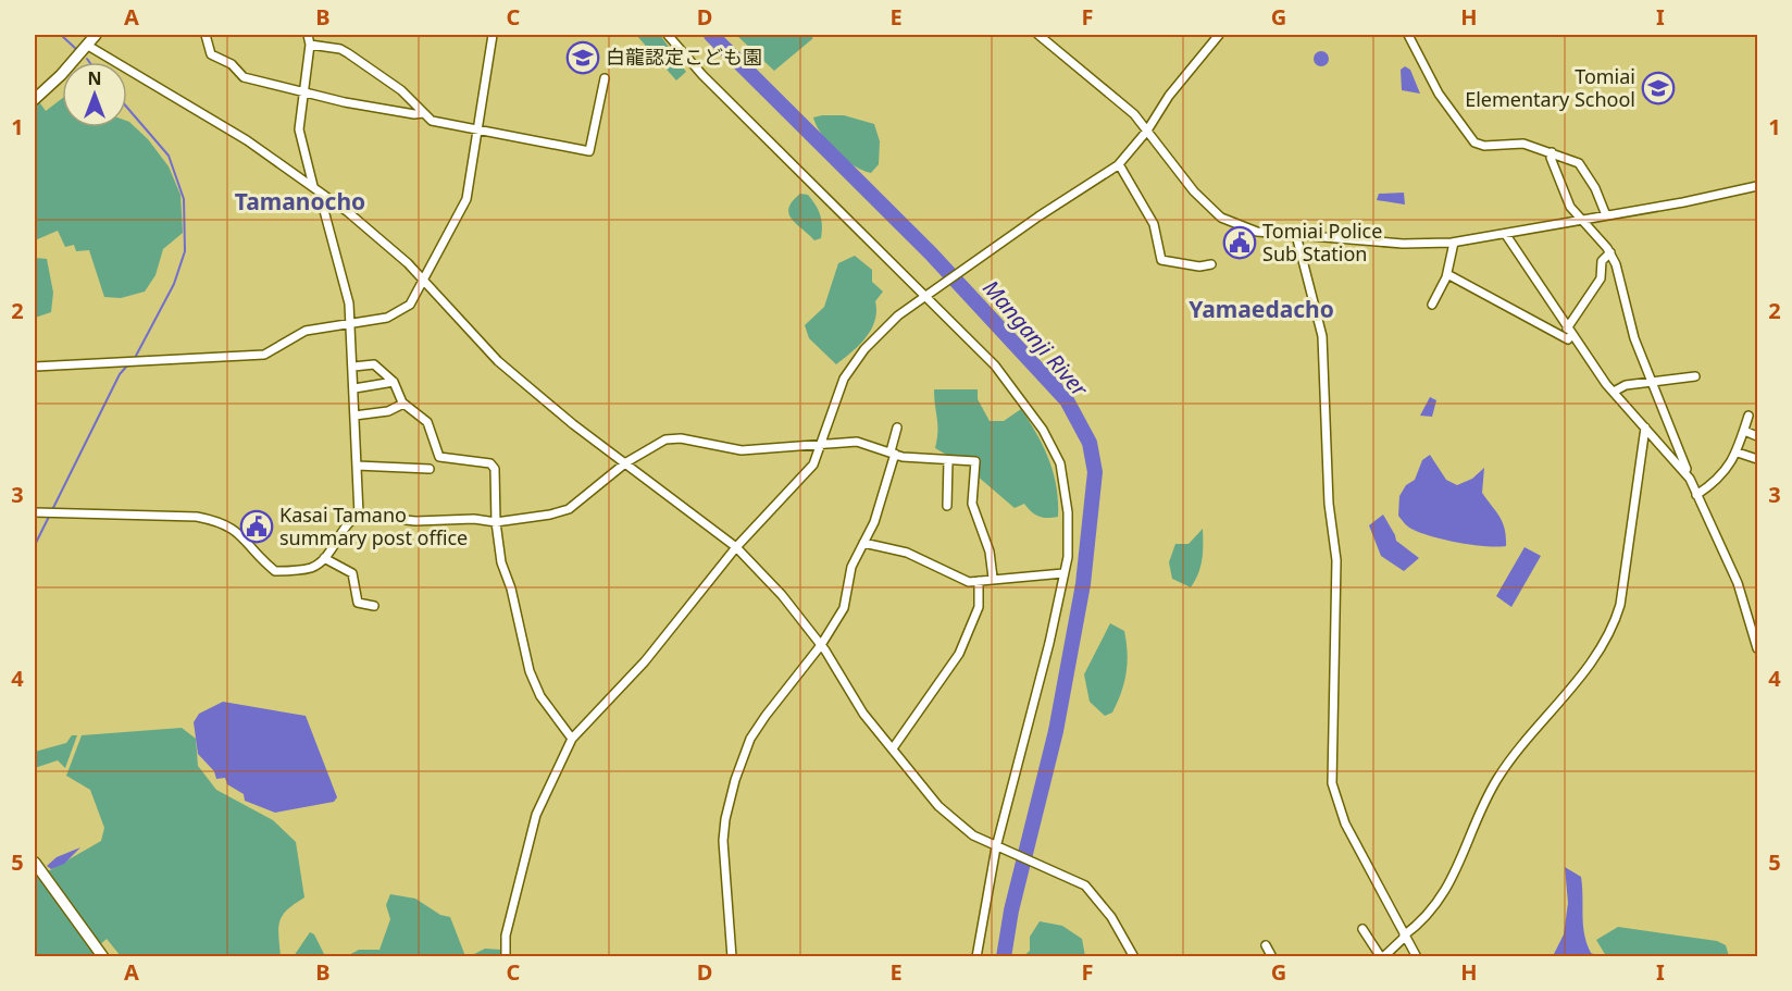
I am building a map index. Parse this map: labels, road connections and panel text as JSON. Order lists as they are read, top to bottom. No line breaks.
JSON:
{"districts":["Tamanocho","Yamaedacho"],"water":["Manganji River"],"places":{"school or university":["白龍認定こども園","Tomiai Elementary School"],"public building":["Tomiai Police Sub Station","Kasai Tamano summary post office"]},"north":"top","grid":{"columns":["A","B","C","D","E","F","G","H","I"],"rows":["1","2","3","4","5"]}}
